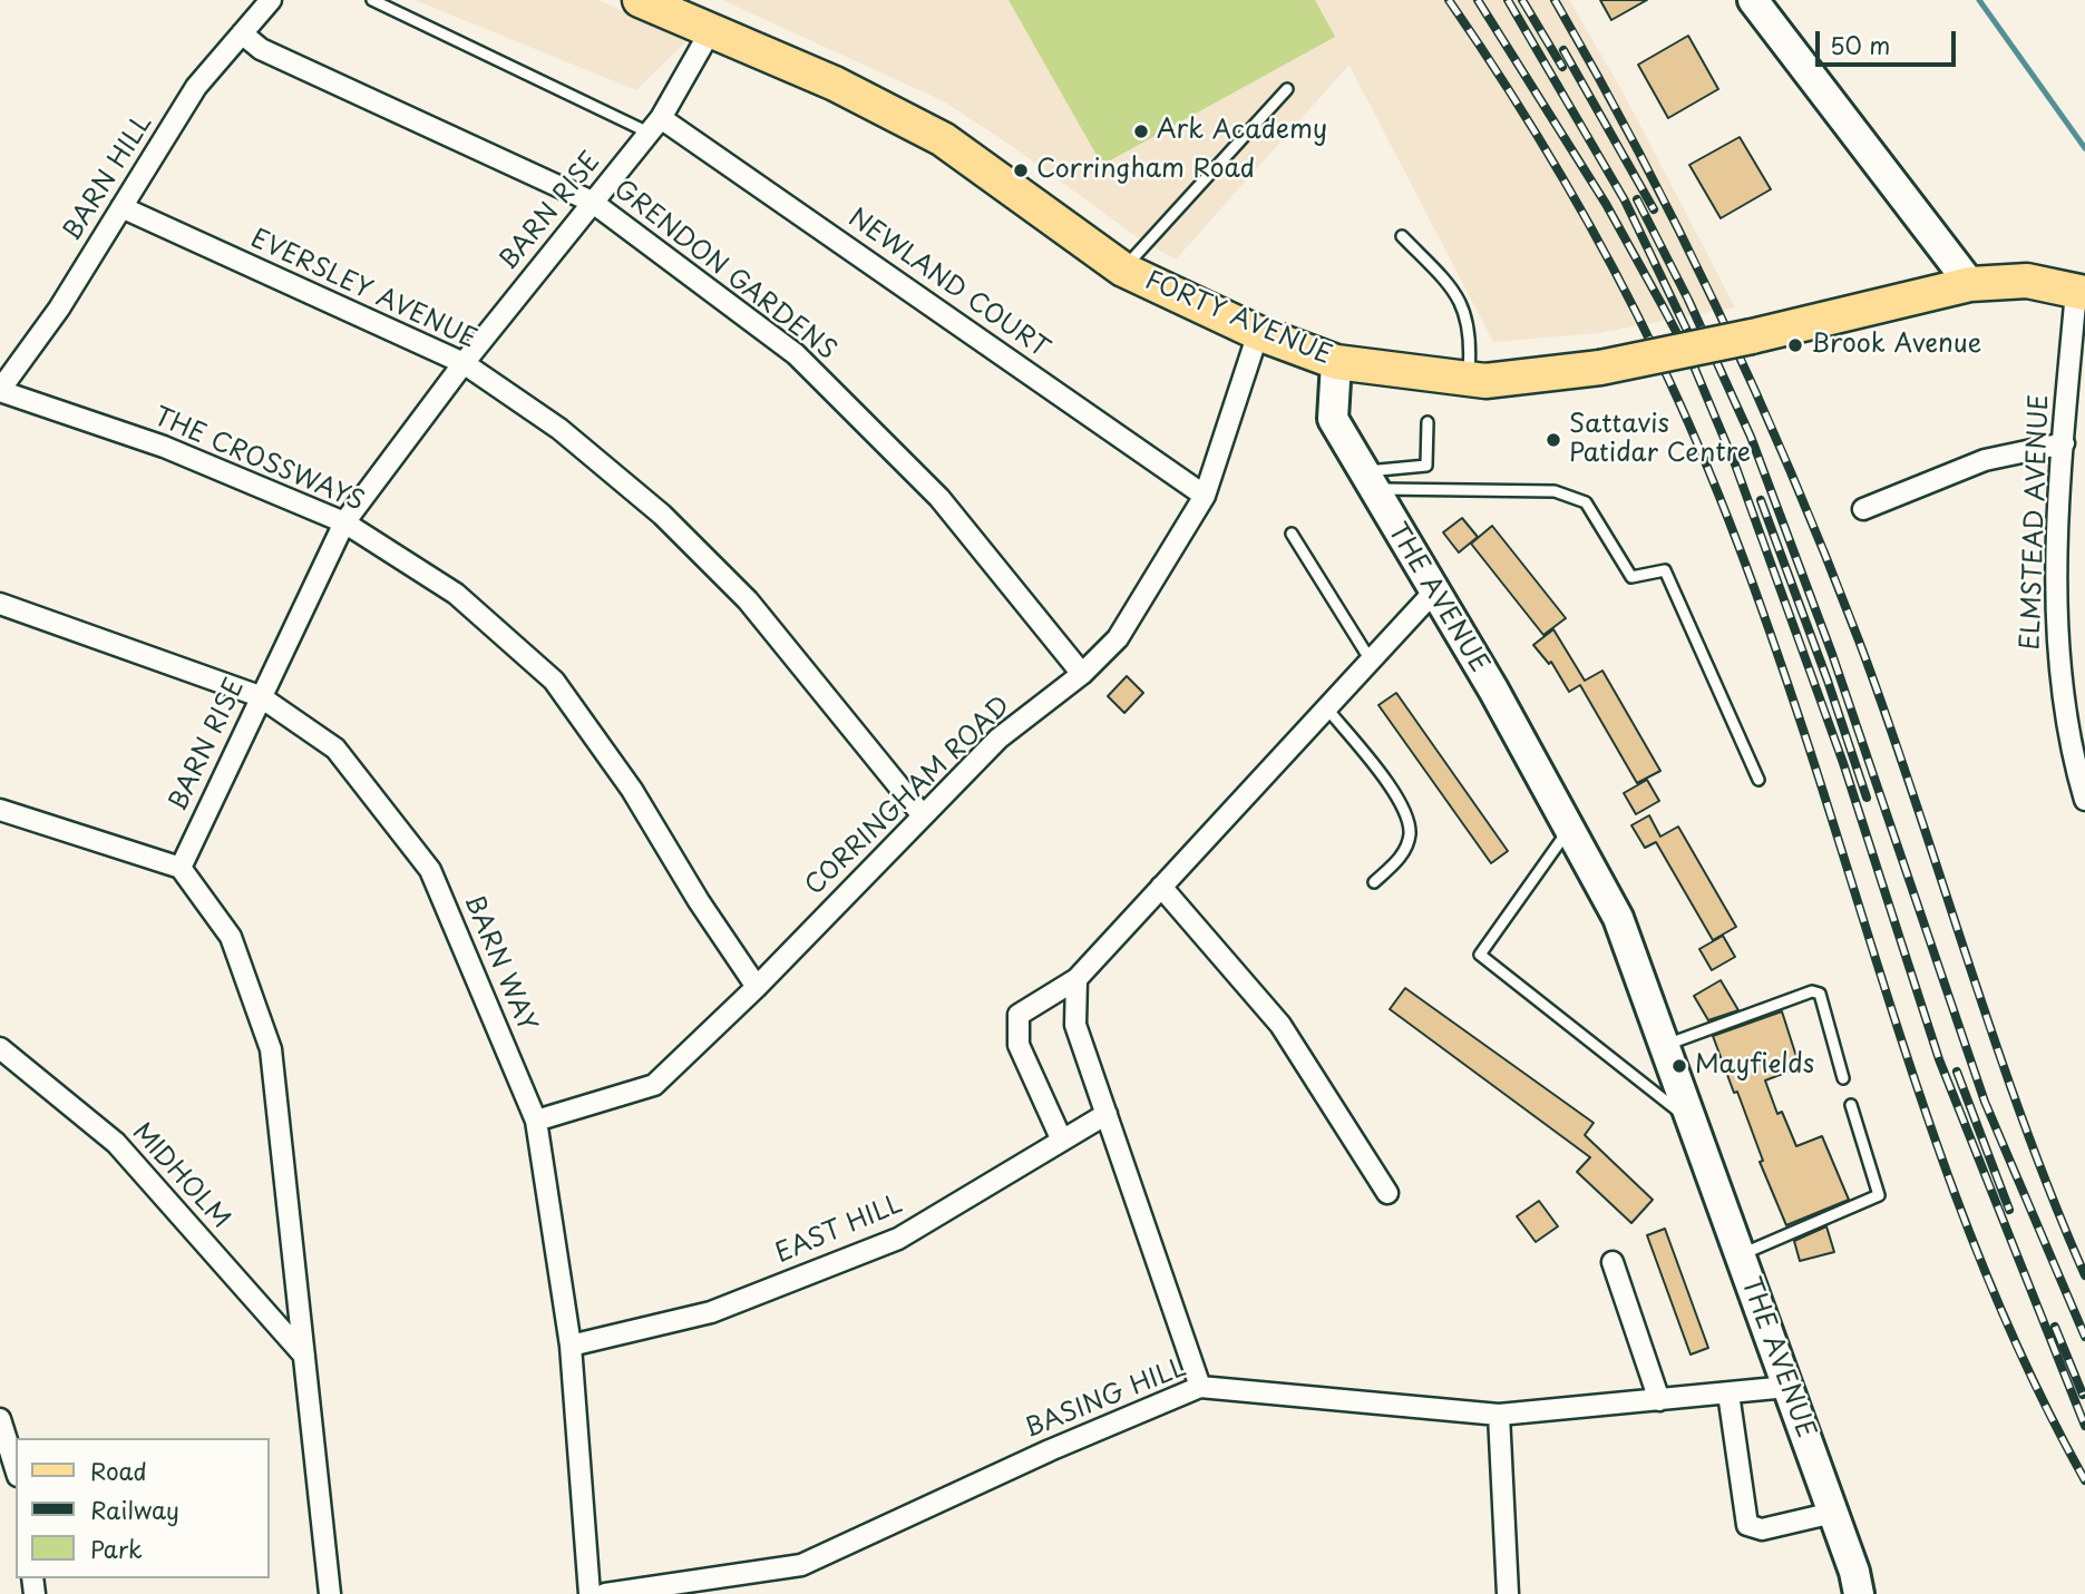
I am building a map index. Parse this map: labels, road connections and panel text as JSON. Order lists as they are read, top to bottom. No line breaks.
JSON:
{"streets":{"main road":["FORTY AVENUE"],"street":["BARN HILL","BARN RISE","GRENDON GARDENS","NEWLAND COURT","EVERSLEY AVENUE","THE CROSSWAYS","ELMSTEAD AVENUE","THE AVENUE","CORRINGHAM ROAD","BARN WAY","MIDHOLM","EAST HILL","BASING HILL"]},"crossings":[["BARN HILL","GRENDON GARDENS"],["BARN HILL","EVERSLEY AVENUE"],["BARN HILL","THE CROSSWAYS"],["BARN RISE","GRENDON GARDENS"],["BARN RISE","NEWLAND COURT"],["BARN RISE","EVERSLEY AVENUE"],["BARN RISE","FORTY AVENUE"],["BARN RISE","THE CROSSWAYS"],["BARN RISE","BARN WAY"],["GRENDON GARDENS","CORRINGHAM ROAD"],["NEWLAND COURT","CORRINGHAM ROAD"],["EVERSLEY AVENUE","CORRINGHAM ROAD"],["FORTY AVENUE","ELMSTEAD AVENUE"],["FORTY AVENUE","THE AVENUE"],["FORTY AVENUE","CORRINGHAM ROAD"],["THE CROSSWAYS","CORRINGHAM ROAD"],["THE AVENUE","BASING HILL"],["CORRINGHAM ROAD","BARN WAY"],["BARN WAY","EAST HILL"]],"places":["Ark Academy","Corringham Road","Brook Avenue","Sattavis Patidar Centre","Mayfields"],"legend":["Road","Railway","Park"],"scale_bar":"50 m"}
